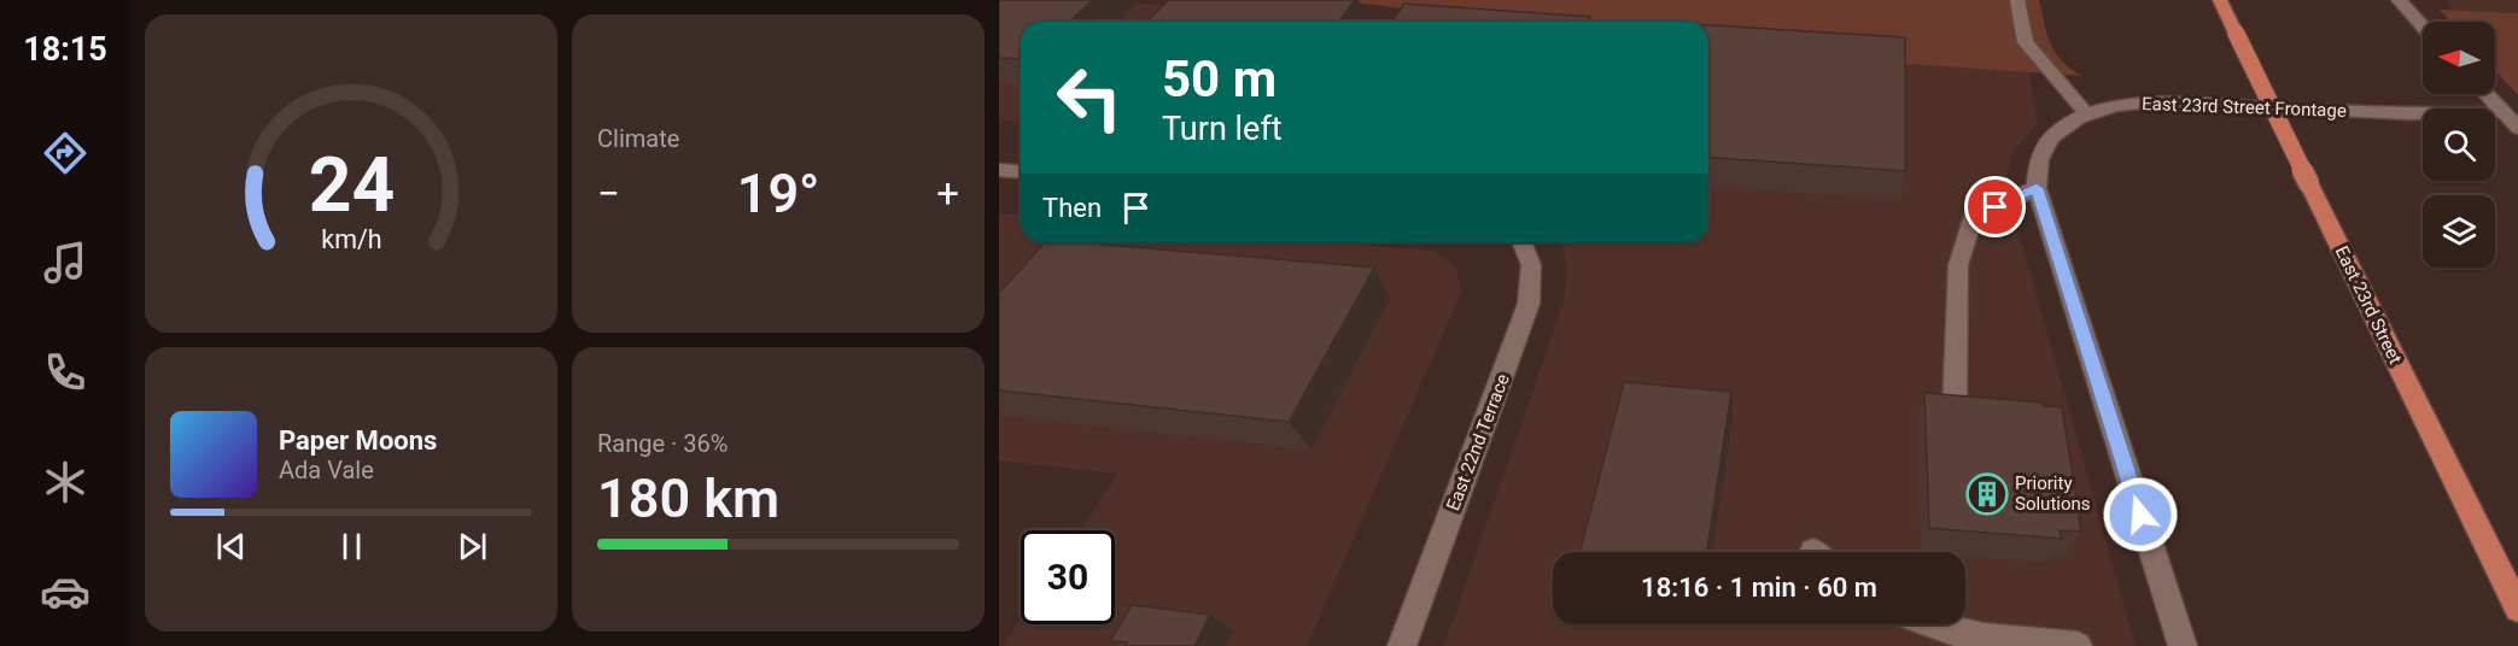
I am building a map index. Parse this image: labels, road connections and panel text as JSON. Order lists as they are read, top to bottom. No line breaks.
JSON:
{"streets":{"main road":["East 23rd Street"],"street":["East 23rd Street Frontage","East 22nd Terrace"]},"places":{"building":["Priority Solutions"]},"north":"left","page":{"tabs":"18:15","tile":["Climate",["Range · 36%","180 km"]],"turn":["50 m","Turn left"],"heat":["−","19°","+"],"then":"Then","song":["Paper Moons","Ada Vale"],"limit":"30","trip":"18:16 · 1 min · 60 m","gauge":["24","km/h"]}}
